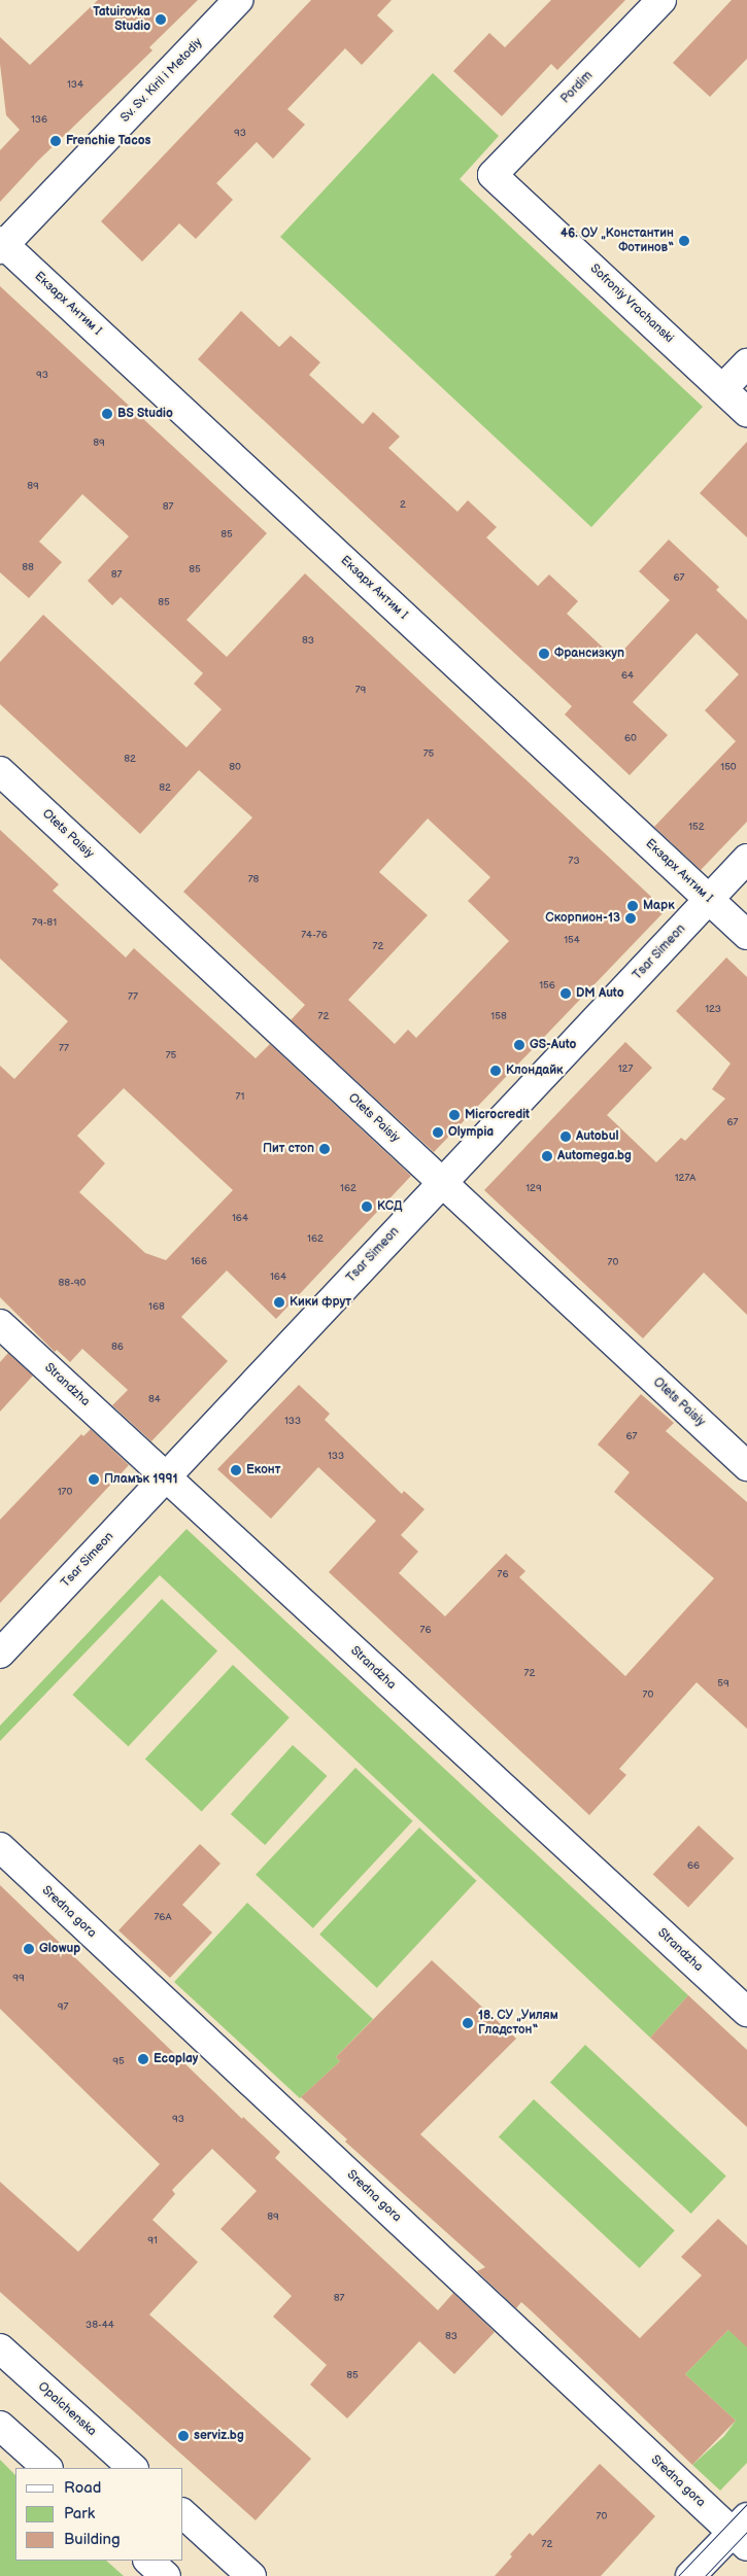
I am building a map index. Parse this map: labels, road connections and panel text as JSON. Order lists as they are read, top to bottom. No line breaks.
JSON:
{"streets":{"street":["Sv. Sv. Kiril i Metodiy","Pordim","Екзарх Антим I","Sofroniy Vrachanski","Otets Paisiy","Tsar Simeon","Strandzha","Sredna gora","Opalchenska"]},"crossings":[["Sv. Sv. Kiril i Metodiy","Екзарх Антим I"],["Pordim","Sofroniy Vrachanski"],["Екзарх Антим I","Tsar Simeon"],["Otets Paisiy","Tsar Simeon"],["Tsar Simeon","Strandzha"]],"places":["Tatuirovka Studio","Frenchie Tacos","46. ОУ „Константин Фотинов“","BS Studio","Франсизкуп","Марк","Скорпион-13","DM Auto","GS-Auto","Клондайк","Microcredit","Olympia","Autobul","Пит стоп","Automega.bg","КСД","Кики фрут","Еконт","Пламък 1991","Glowup","18. СУ „Уилям Гладстон“","Ecoplay","serviz.bg"],"house_numbers":["134","136","93","93","89","89","2","87","85","88","85","87","67","85","83","64","79","60","75","82","80","150","82","152","73","78","79-81","74-76","154","72","156","77","123","72","158","77","75","127","71","67","127А","162","129","164","162","166","70","164","88-90","168","86","84","133","67","133","170","76","76","72","59","70","66","76А","99","97","95","93","89","91","87","38-44","83","85","70","72"],"legend":["Road","Park","Building"]}
